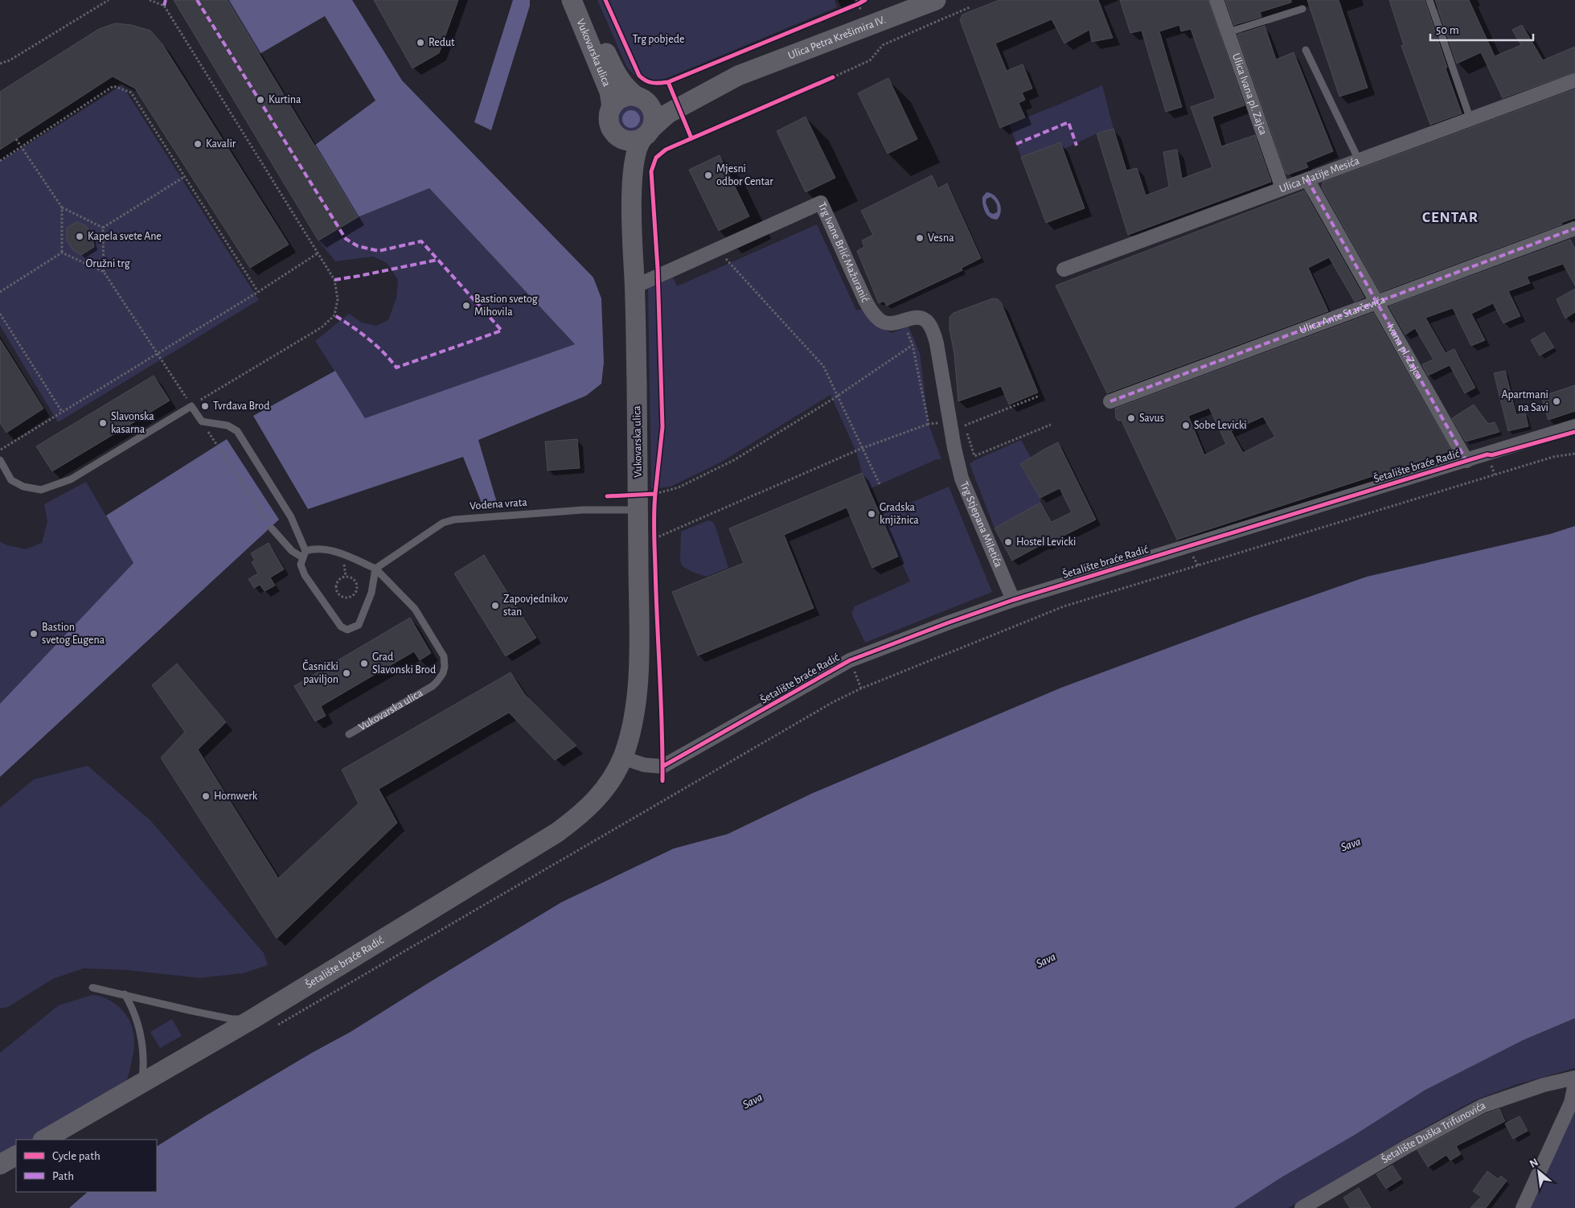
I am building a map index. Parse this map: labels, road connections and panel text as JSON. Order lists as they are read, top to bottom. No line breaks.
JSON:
{"streets":{"main road":["Ulica Petra Krešimira IV.","Vukovarska ulica","Šetalište braće Radić"],"street":["Ulica Ivana pl. Zajca","Ulica Matije Mesića","Trg Ivane Brlić Mažuranić","Ulica Ante Starčevića","Ivana pl. Zajca","Trg Stjepana Miletića","Šetalište Duška Trifunovića"],"lane":["Vodena vrata"]},"crossings":[["Ulica Petra Krešimira IV.","Vukovarska ulica"],["Vukovarska ulica","Trg Ivane Brlić Mažuranić"],["Vukovarska ulica","Šetalište braće Radić"],["Vukovarska ulica","Vodena vrata"],["Ulica Ivana pl. Zajca","Ulica Matije Mesića"],["Ulica Matije Mesića","Ivana pl. Zajca"],["Trg Ivane Brlić Mažuranić","Trg Stjepana Miletića"],["Ulica Ante Starčevića","Ivana pl. Zajca"],["Ivana pl. Zajca","Šetalište braće Radić"],["Šetalište braće Radić","Trg Stjepana Miletića"]],"districts":["CENTAR"],"water":["Sava"],"parks":["Trg pobjede","Oružni trg"],"places":["Redut","Kurtina","Kavalir","Mjesni odbor Centar","Kapela svete Ane","Vesna","Bastion svetog Mihovila","Apartmani na Savi","Tvrđava Brod","Savus","Slavonska kasarna","Sobe Levicki","Gradska knjižnica","Hostel Levicki","Zapovjednikov stan","Bastion svetog Eugena","Grad Slavonski Brod","Časnički paviljon","Hornwerk"],"legend":["Cycle path","Path"],"scale_bar":"50 m","north":"top left"}
